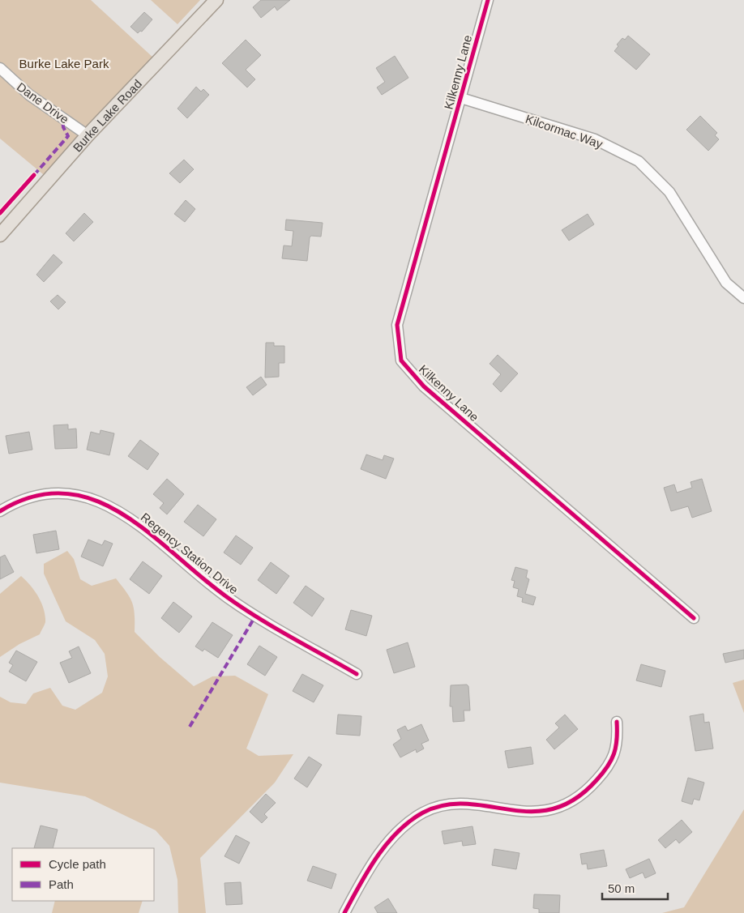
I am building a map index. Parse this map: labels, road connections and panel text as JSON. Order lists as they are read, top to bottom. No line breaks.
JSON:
{"streets":{"main road":["Burke Lake Road"],"street":["Kilkenny Lane","Dane Drive","Kilcormac Way","Regency Station Drive"]},"crossings":[["Kilkenny Lane","Kilcormac Way"],["Dane Drive","Burke Lake Road"]],"parks":["Burke Lake Park"],"legend":["Cycle path","Path"],"scale_bar":"50 m"}
